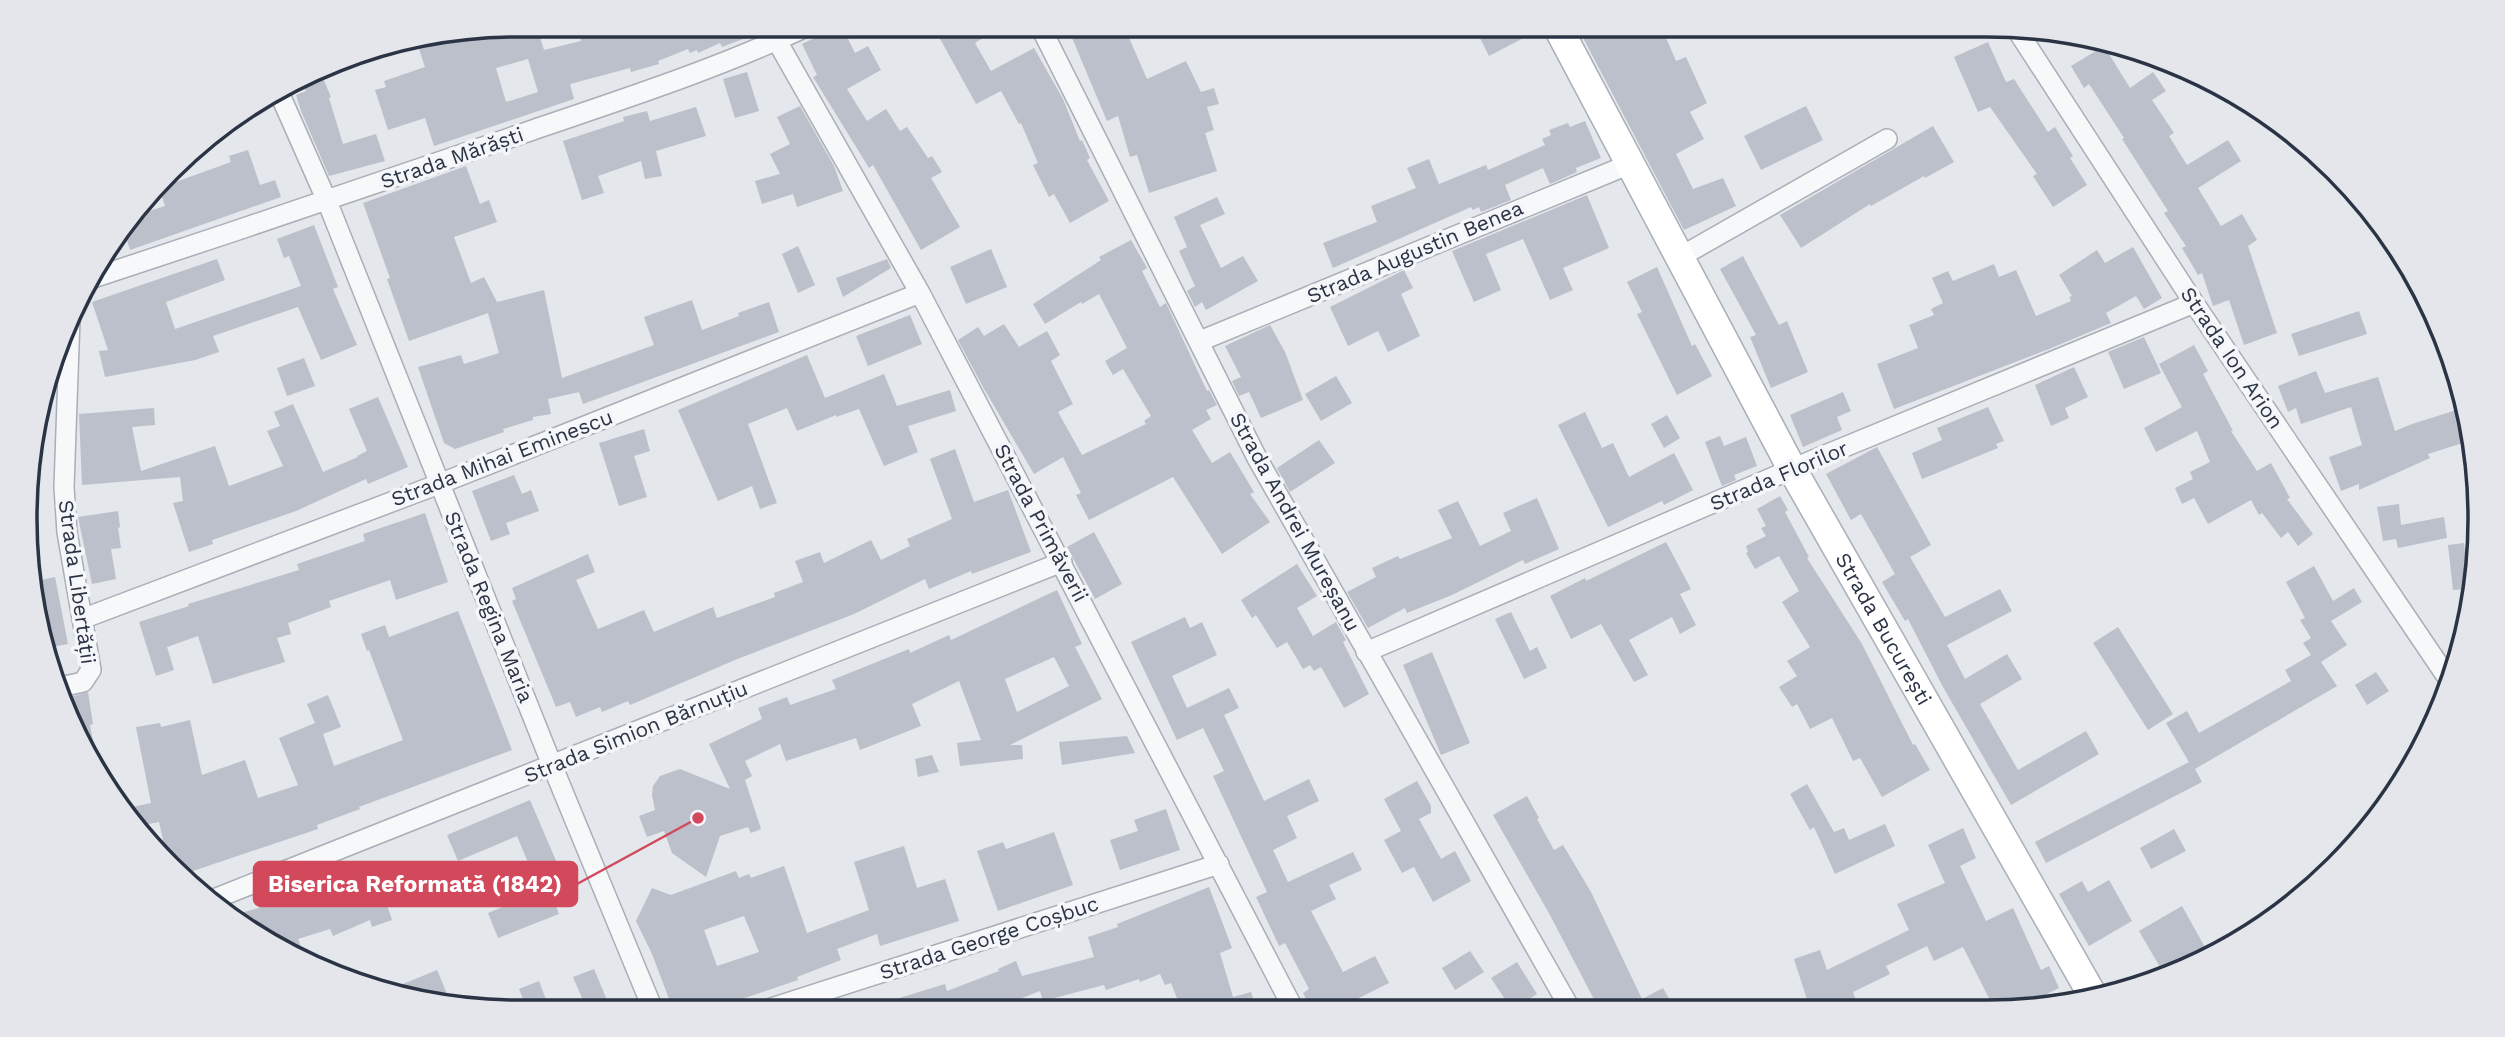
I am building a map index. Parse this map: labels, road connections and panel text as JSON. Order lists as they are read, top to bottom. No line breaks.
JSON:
{"streets":{"main road":["Strada București"],"street":["Strada Mărăști","Strada Augustin Benea","Strada Ion Arion","Strada Mihai Eminescu","Strada Florilor","Strada Andrei Mureșanu","Strada Primăverii","Strada Libertății","Strada Regina Maria","Strada Simion Bărnuțiu","Strada George Coșbuc"]},"crossings":[["Strada Mărăști","Strada Primăverii"],["Strada Mărăști","Strada Regina Maria"],["Strada Augustin Benea","Strada Andrei Mureșanu"],["Strada Augustin Benea","Strada București"],["Strada Ion Arion","Strada Florilor"],["Strada Mihai Eminescu","Strada Primăverii"],["Strada Mihai Eminescu","Strada Libertății"],["Strada Mihai Eminescu","Strada Regina Maria"],["Strada Florilor","Strada Andrei Mureșanu"],["Strada Florilor","Strada București"],["Strada Primăverii","Strada Simion Bărnuțiu"],["Strada Primăverii","Strada George Coșbuc"],["Strada Regina Maria","Strada Simion Bărnuțiu"]],"places":["Biserica Reformată (1842)"]}
